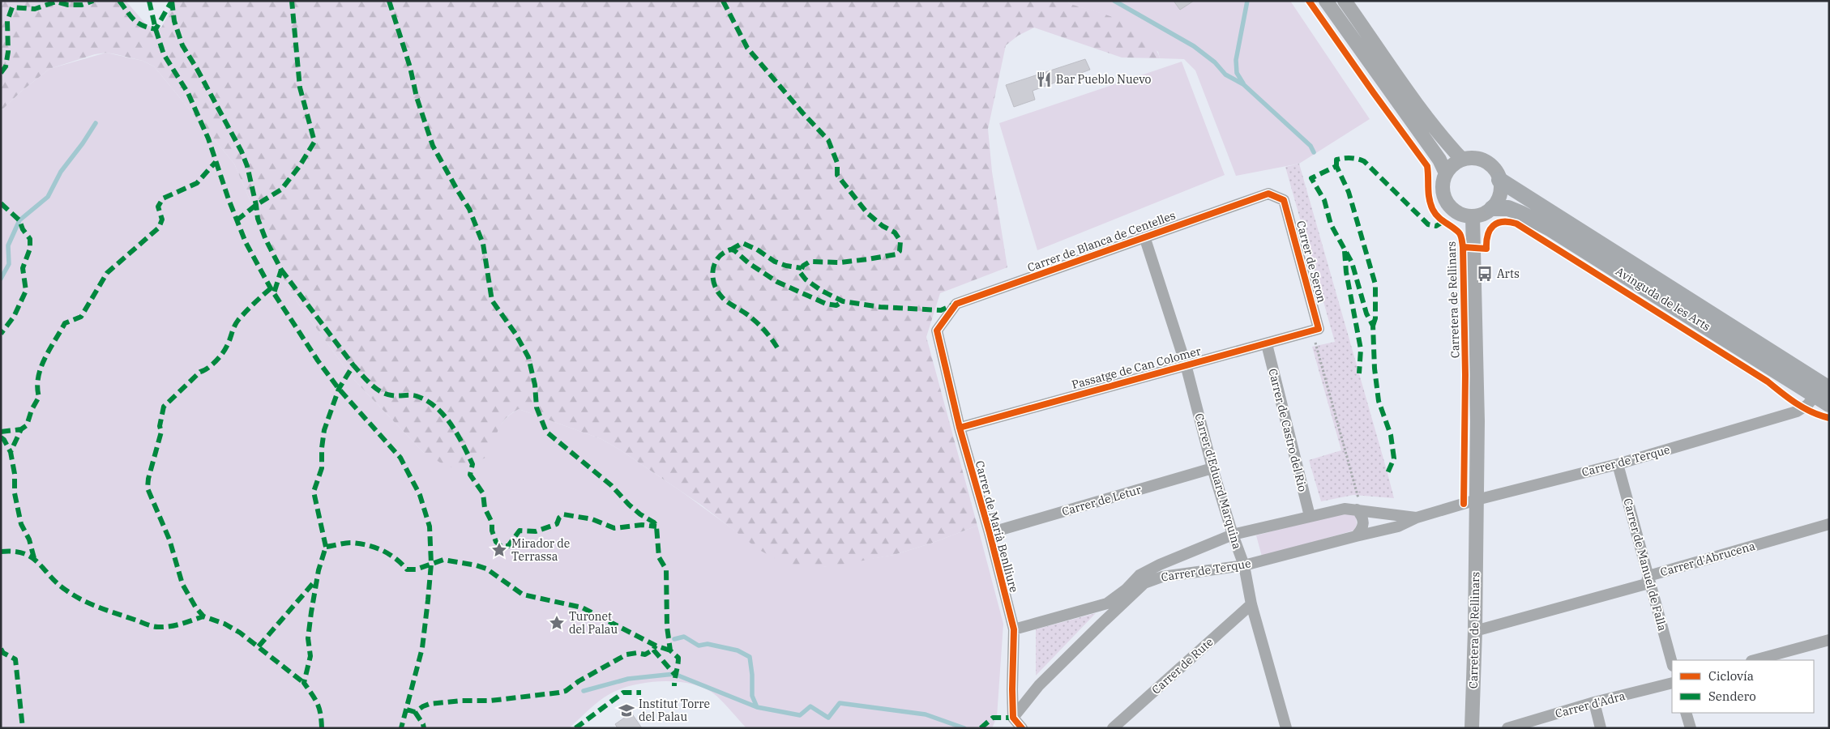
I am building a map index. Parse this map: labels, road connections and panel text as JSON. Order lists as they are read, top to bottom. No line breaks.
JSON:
{"streets":{"main road":["Avinguda de les Arts"],"street":["Carrer de Blanca de Centelles","Carrer de Seron","Carretera de Rellinars","Passatge de Can Colomer","Carrer de Castro del Rio","Carrer de Terque","Carrer d'Eduard Marquina","Carrer de Letur","Carrer de Marià Benlliure","Carrer d'Abrucena","Carrer de Manuel de Falla","Carrer de Rute","Carrer d'Adra"]},"crossings":[["Carrer de Blanca de Centelles","Carrer de Seron"],["Carrer de Blanca de Centelles","Carrer d'Eduard Marquina"],["Carrer de Blanca de Centelles","Carrer de Marià Benlliure"],["Carrer de Seron","Passatge de Can Colomer"],["Avinguda de les Arts","Carretera de Rellinars"],["Avinguda de les Arts","Carrer de Terque"],["Carretera de Rellinars","Carrer de Terque"],["Carretera de Rellinars","Carrer d'Abrucena"],["Passatge de Can Colomer","Carrer de Castro del Rio"],["Passatge de Can Colomer","Carrer d'Eduard Marquina"],["Passatge de Can Colomer","Carrer de Marià Benlliure"],["Carrer de Castro del Rio","Carrer de Terque"],["Carrer de Terque","Carrer d'Eduard Marquina"],["Carrer de Terque","Carrer de Marià Benlliure"],["Carrer de Terque","Carrer de Manuel de Falla"],["Carrer d'Eduard Marquina","Carrer de Letur"],["Carrer d'Eduard Marquina","Carrer de Rute"],["Carrer de Letur","Carrer de Marià Benlliure"],["Carrer d'Abrucena","Carrer de Manuel de Falla"]],"places":{"restaurant":["Bar Pueblo Nuevo"],"bus stop":["Arts"],"place":["Mirador de Terrassa","Turonet del Palau"],"school or university":["Institut Torre del Palau"]},"legend":["Ciclovía","Sendero"]}
